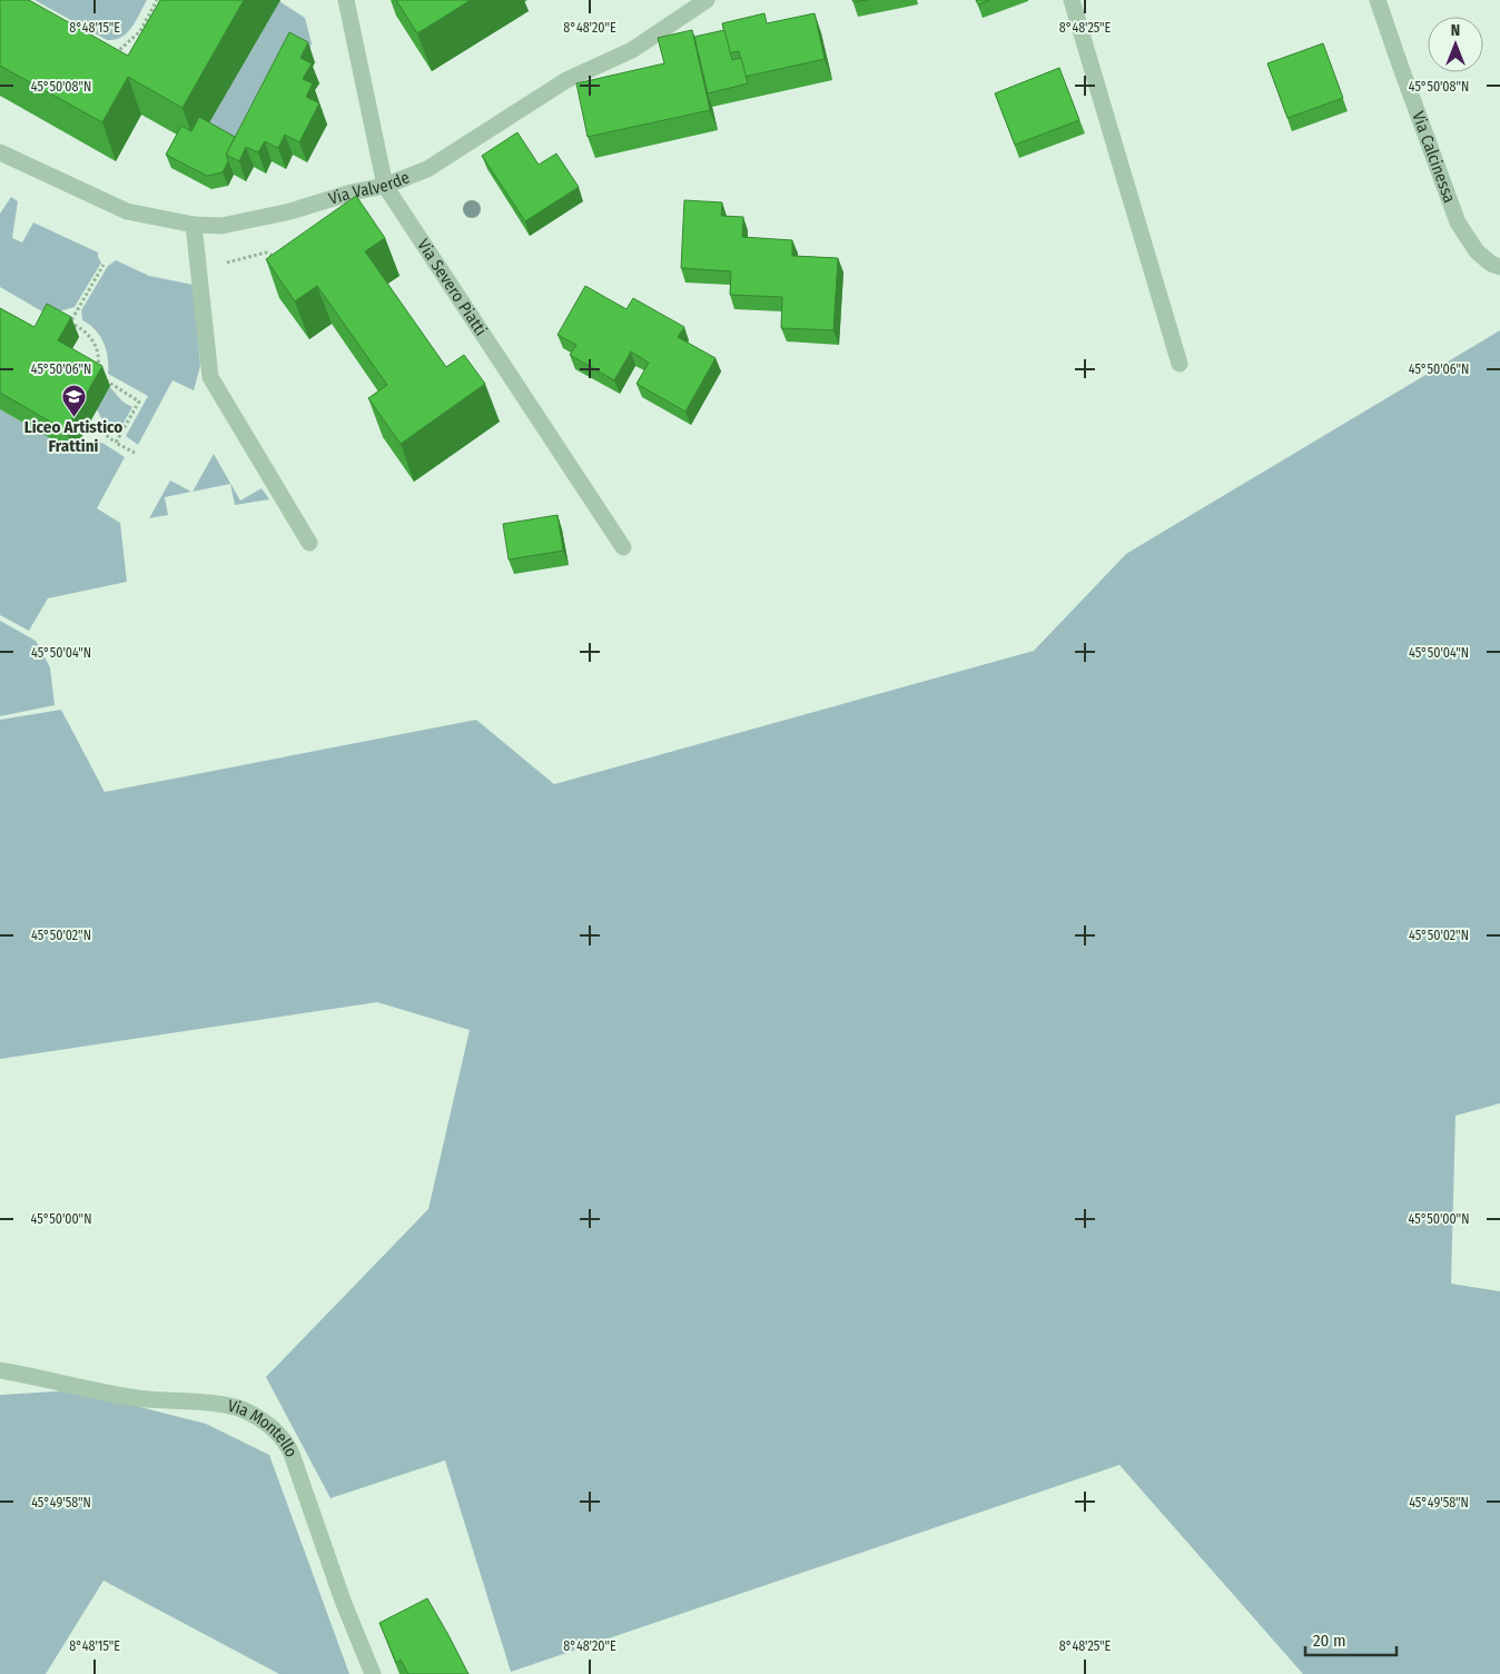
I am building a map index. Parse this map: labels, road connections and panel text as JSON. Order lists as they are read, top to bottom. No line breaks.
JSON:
{"streets":{"street":["Via Calcinessa","Via Valverde","Via Severo Piatti","Via Montello"]},"crossings":[["Via Valverde","Via Severo Piatti"]],"places":{"school or university":["Liceo Artistico Frattini"]},"scale_bar":"20 m","north":"top","coordinates":["8°48'15\"E","8°48'20\"E","8°48'25\"E","45°50'08\"N","45°50'06\"N","45°50'04\"N","45°50'02\"N","45°50'00\"N","45°49'58\"N"]}
